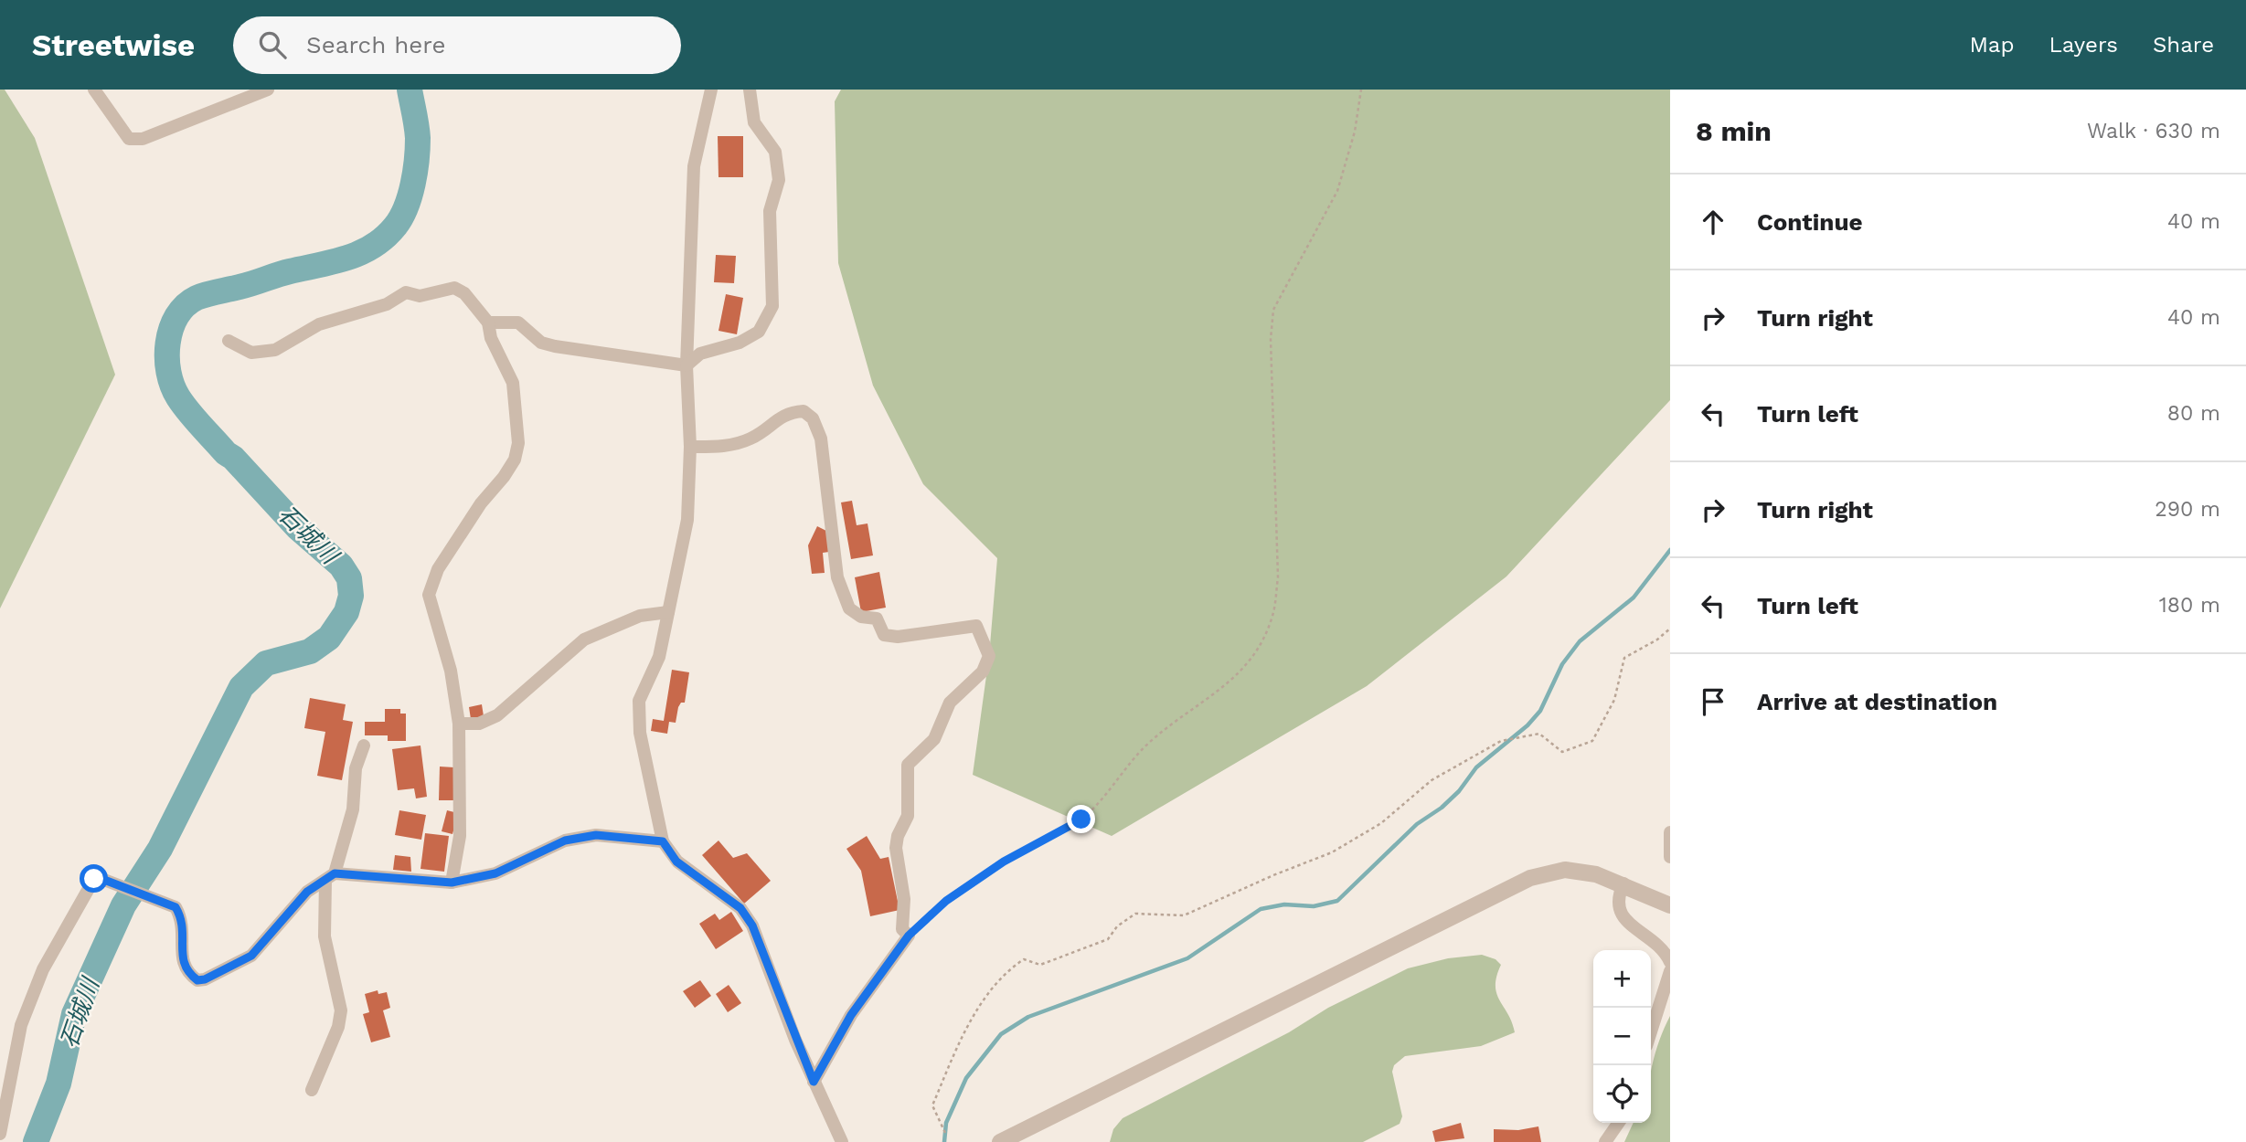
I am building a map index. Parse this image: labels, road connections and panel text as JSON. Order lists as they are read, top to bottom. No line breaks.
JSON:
{"water":["石城川"],"page":{"header":"Streetwise","search":"Search here","nav":["Map","Layers","Share"],"heading":["8 min","Walk · 630 m"],"list":[["Continue","40 m"],["Turn right","40 m"],["Turn left","80 m"],["Turn right","290 m"],["Turn left","180 m"],"Arrive at destination"],"map_buttons":["+","−"]}}
